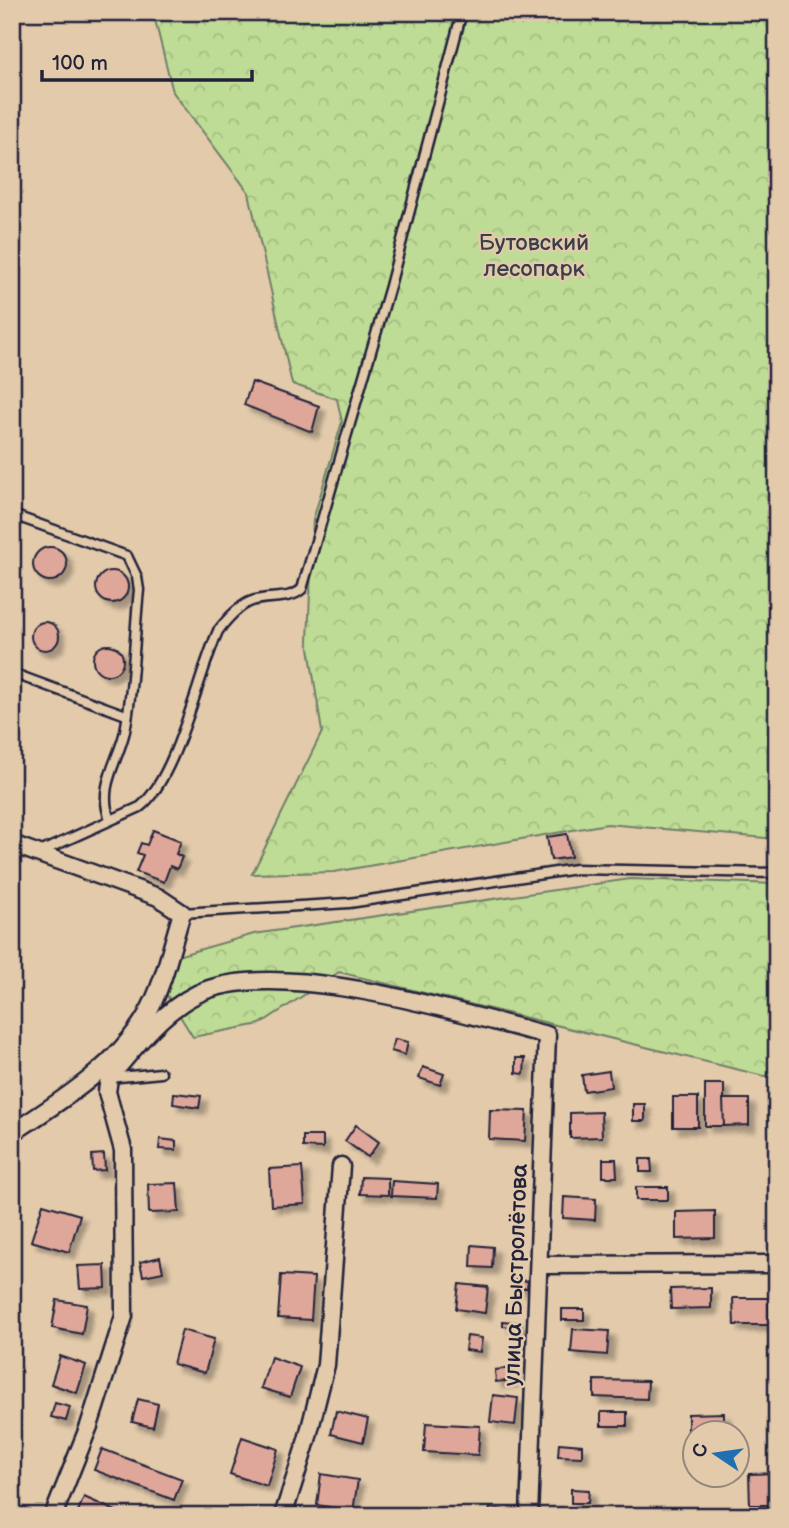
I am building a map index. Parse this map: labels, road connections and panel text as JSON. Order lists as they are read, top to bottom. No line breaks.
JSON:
{"streets":{"street":["улица Быстролётова"]},"parks":["Бутовский лесопарк"],"scale_bar":"100 m","north":"left"}
